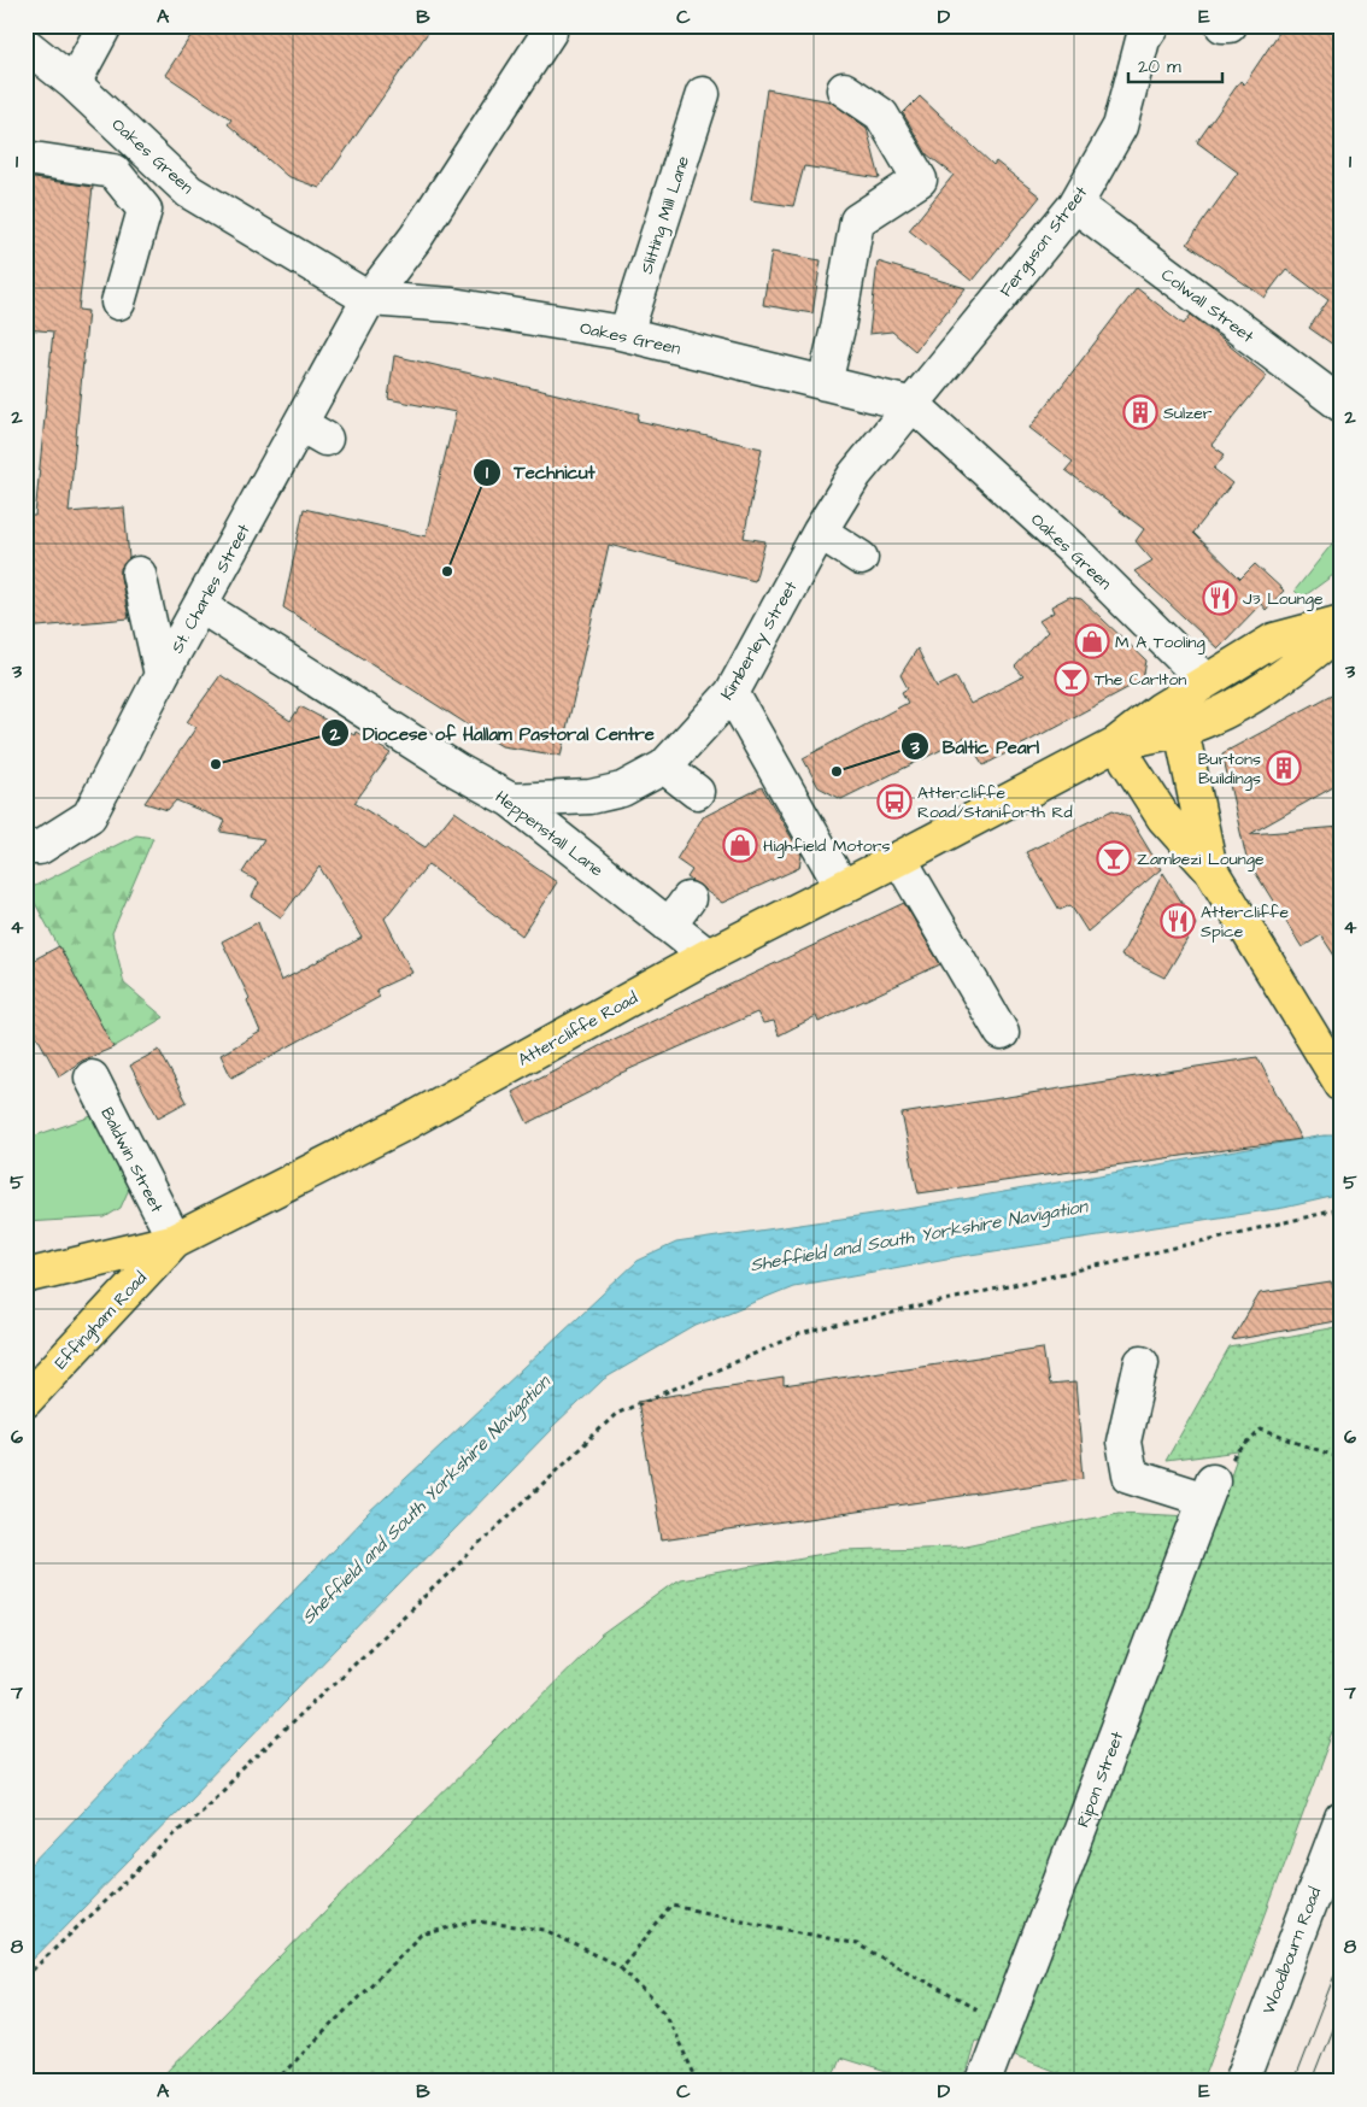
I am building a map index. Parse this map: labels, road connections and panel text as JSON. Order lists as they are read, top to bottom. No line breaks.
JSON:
{"streets":{"main road":["Attercliffe Road","Effingham Road"],"street":["Oakes Green","Slitting Mill Lane","Ferguson Street","Colwall Street","St. Charles Street","Kimberley Street","Heppenstall Lane","Baldwin Street","Ripon Street","Woodbourn Road"]},"crossings":[["Oakes Green","Slitting Mill Lane"],["Oakes Green","Ferguson Street"],["Oakes Green","St. Charles Street"],["Oakes Green","Kimberley Street"],["Oakes Green","Attercliffe Road"],["Ferguson Street","Colwall Street"],["Ferguson Street","Kimberley Street"],["St. Charles Street","Heppenstall Lane"],["Kimberley Street","Heppenstall Lane"],["Heppenstall Lane","Attercliffe Road"],["Attercliffe Road","Baldwin Street"],["Attercliffe Road","Effingham Road"],["Baldwin Street","Effingham Road"]],"water":["Sheffield and South Yorkshire Navigation"],"places":{"building":["Sulzer","Burtons Buildings"],"other":["Technicut","Diocese of Hallam Pastoral Centre","Baltic Pearl"],"restaurant":["J3 Lounge","Attercliffe Spice"],"shop":["M A Tooling","Highfield Motors"],"bar":["The Carlton","Zambezi Lounge"],"bus stop":["Attercliffe Road/Staniforth Rd"]},"scale_bar":"20 m","grid":{"columns":["A","B","C","D","E"],"rows":["1","2","3","4","5","6","7","8"]}}
